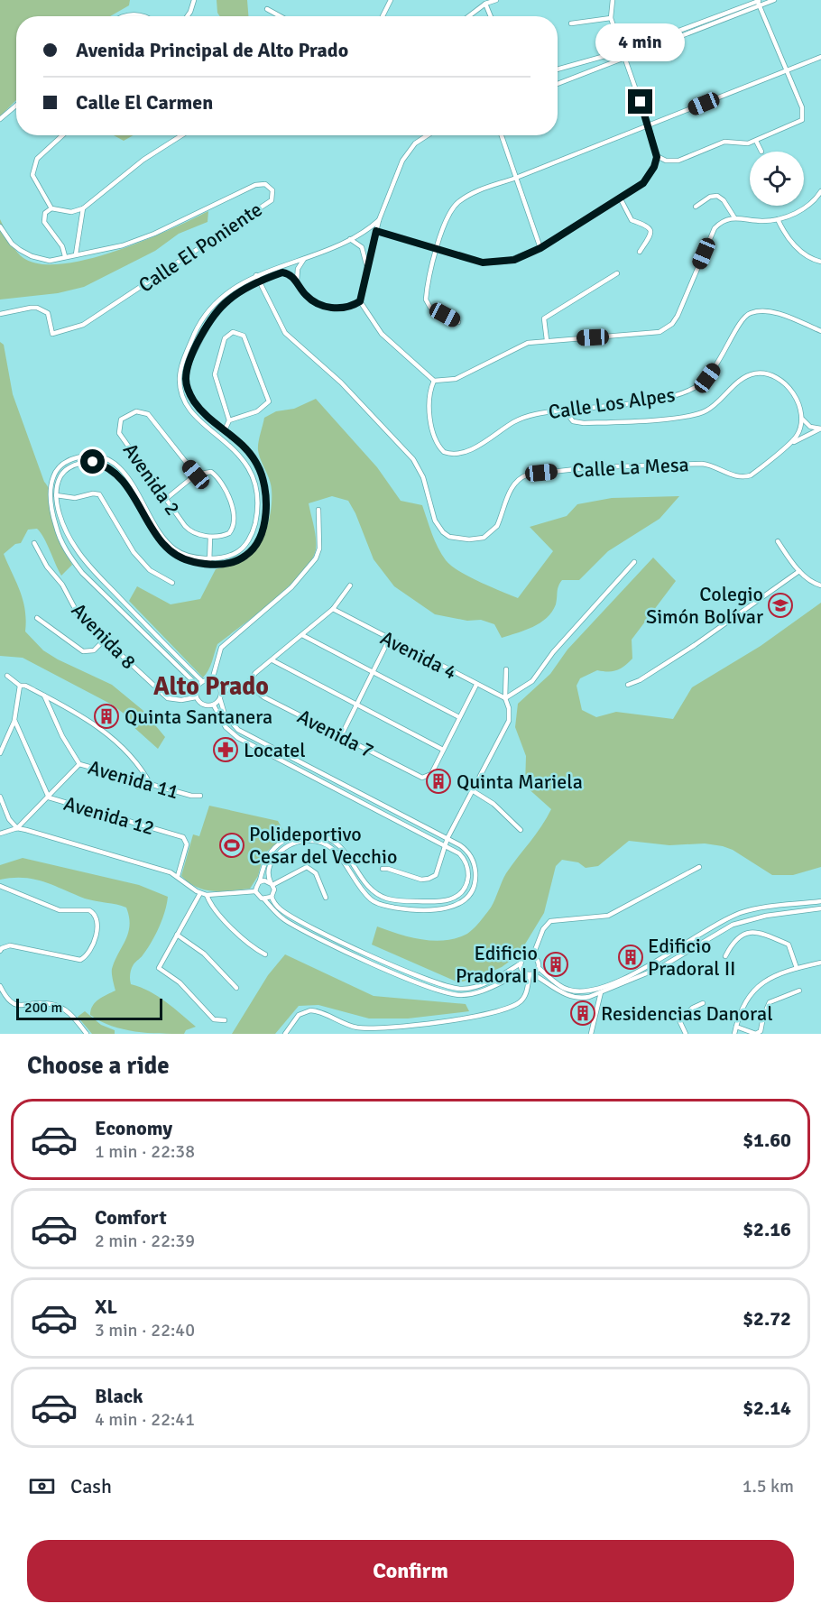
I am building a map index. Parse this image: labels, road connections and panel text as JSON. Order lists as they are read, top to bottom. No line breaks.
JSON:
{"streets":{"street":["Calle El Poniente","Calle Los Alpes","Calle La Mesa","Avenida 2","Avenida 8","Avenida 4","Avenida 7","Avenida 11","Avenida 12"]},"districts":["Alto Prado"],"places":{"school or university":["Colegio Simón Bolívar"],"building":["Quinta Santanera","Quinta Mariela","Edificio Pradoral II","Edificio Pradoral I","Residencias Danoral"],"pharmacy":["Locatel"],"sports":["Polideportivo Cesar del Vecchio"]},"scale_bar":"200 m","page":{"banner":["Avenida Principal de Alto Prado","Calle El Carmen"],"bubble":"4 min","scale":"200 m","heading":"Choose a ride","list":[{"name":"Economy","note":"1 min · 22:38","value":"$1.60"},{"name":"Comfort","note":"2 min · 22:39","value":"$2.16"},{"name":"XL","note":"3 min · 22:40","value":"$2.72"},{"name":"Black","note":"4 min · 22:41","value":"$2.14"}],"pay":["Cash","1.5 km"],"buttons":"Confirm"}}
